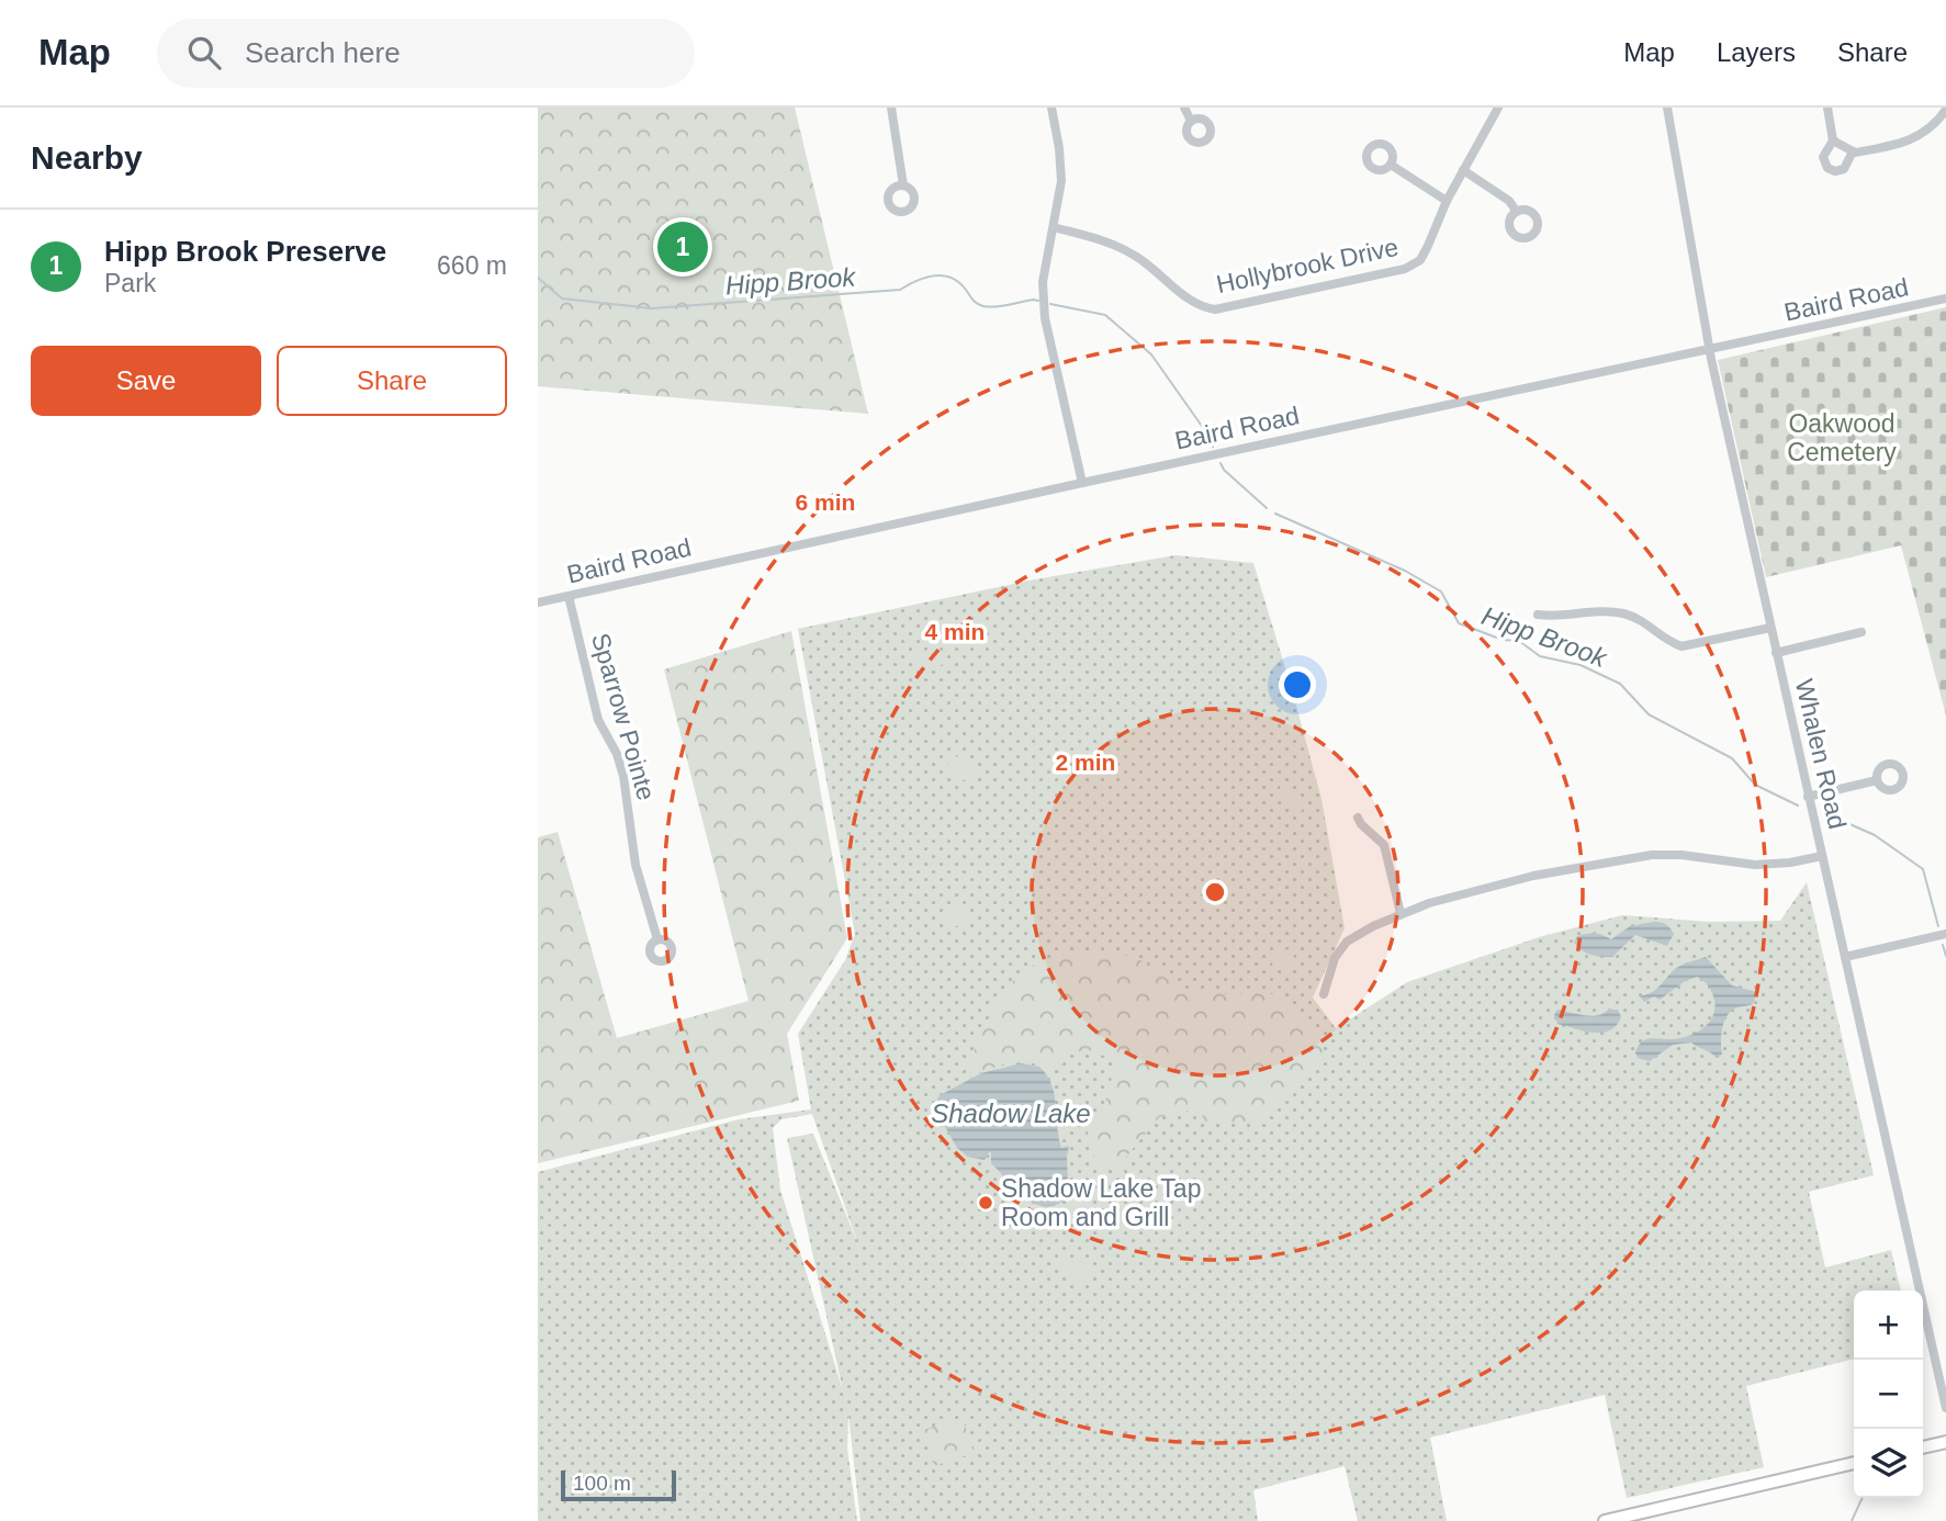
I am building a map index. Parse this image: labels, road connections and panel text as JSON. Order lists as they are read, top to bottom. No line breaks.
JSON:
{"streets":{"street":["Hollybrook Drive","Baird Road","Sparrow Pointe","Whalen Road"]},"crossings":[["Baird Road","Sparrow Pointe"],["Baird Road","Whalen Road"]],"water":["Hipp Brook","Shadow Lake"],"parks":["Oakwood Cemetery"],"places":["Shadow Lake Tap Room and Grill"],"scale_bar":"100 m","page":{"header":"Map","search":"Search here","nav":["Map","Layers","Share"],"heading":"Nearby","list":[{"mark":"1","name":"Hipp Brook Preserve","note":"Park","value":"660 m"}],"pins":"1","buttons":["Save","Share"],"map_buttons":["+","−"],"scale":"100 m"},"rings":["6 min","4 min","2 min"]}
